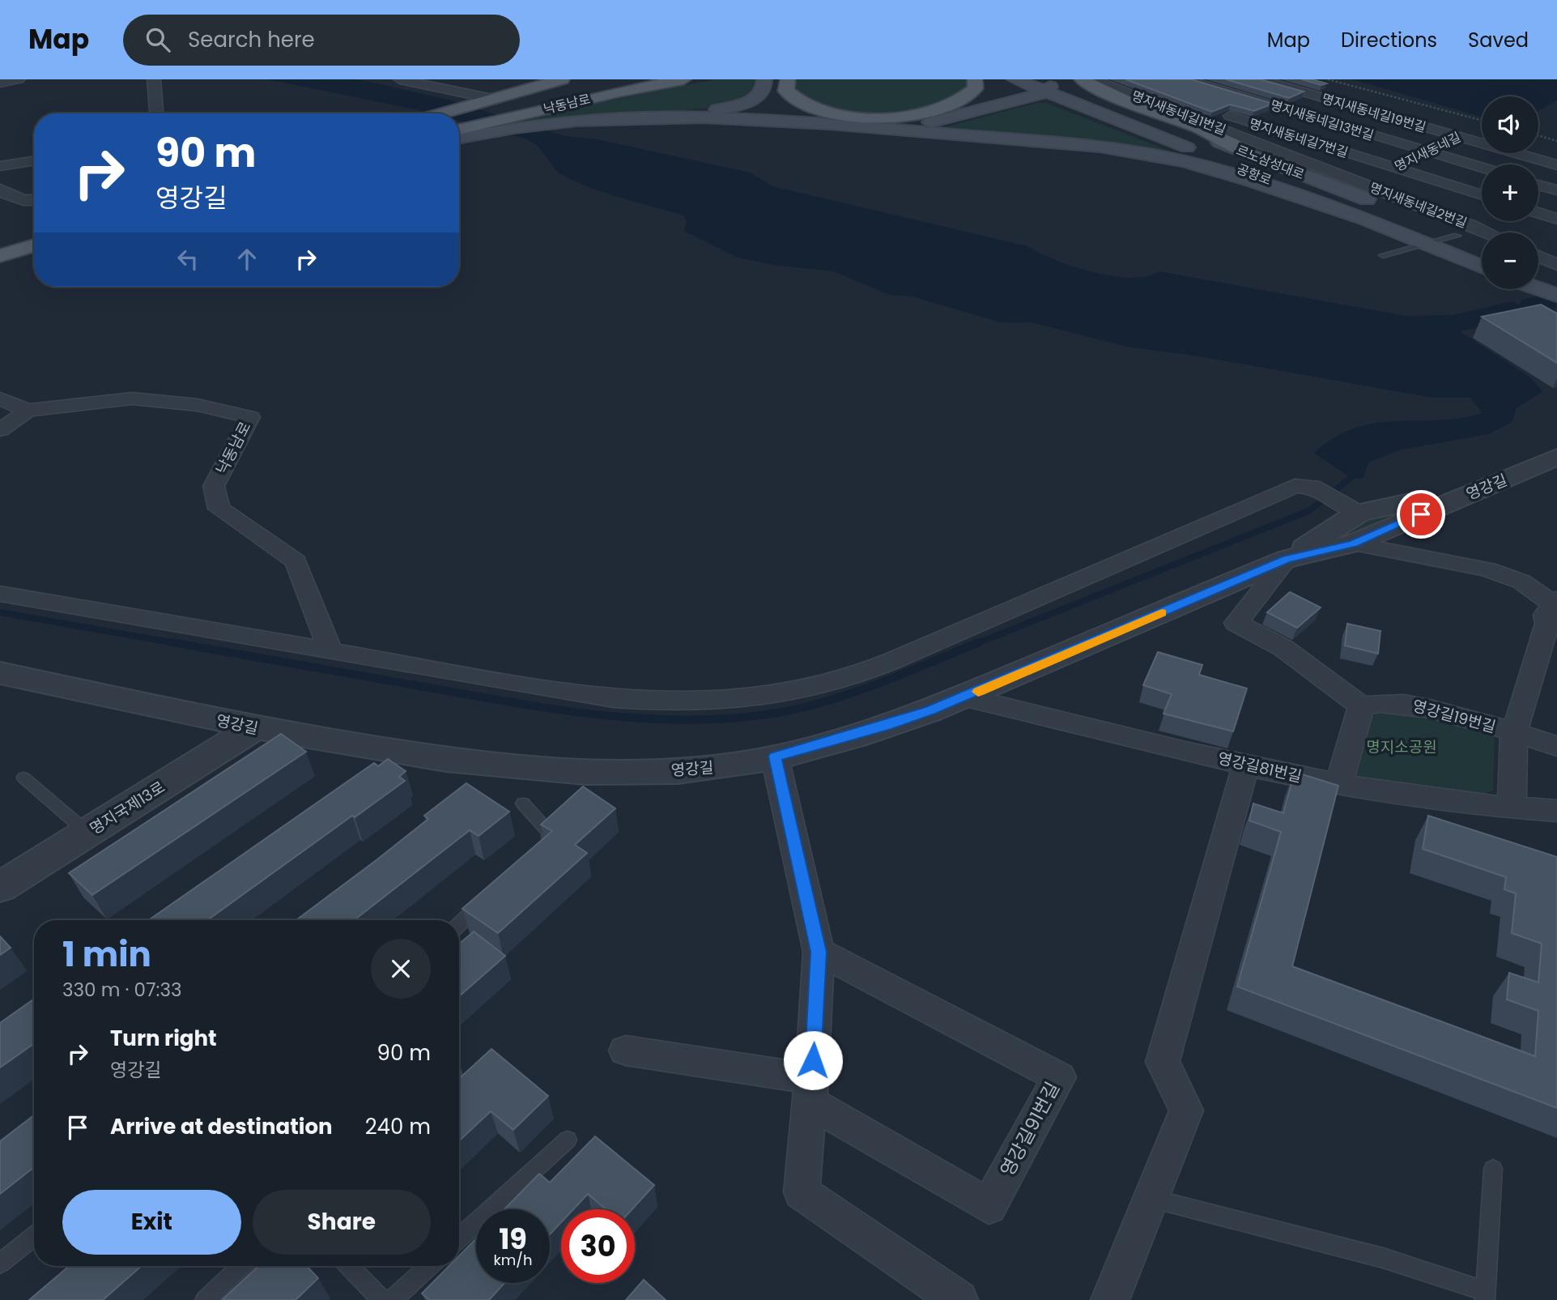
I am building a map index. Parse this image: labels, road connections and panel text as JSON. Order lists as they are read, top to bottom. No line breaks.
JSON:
{"streets":{"main road":["낙동남로","르노삼성대로","공항로"],"street":["명지새동네길1번길","명지새동네길19번길","명지새동네길13번길","명지새동네길7번길","명지새동네길","명지새동네길2번길","영강길","영강길19번길","영강길81번길","명지국제13로","영강길91번길"]},"crossings":[["명지새동네길1번길","명지새동네길"],["명지새동네길1번길","르노삼성대로"],["명지새동네길1번길","명지새동네길2번길"],["명지새동네길19번길","명지새동네길"],["명지새동네길13번길","명지새동네길"],["명지새동네길7번길","명지새동네길"],["명지새동네길","르노삼성대로"],["명지새동네길","명지새동네길2번길"],["르노삼성대로","공항로"],["르노삼성대로","명지새동네길2번길"],["영강길","영강길19번길"],["영강길","영강길81번길"],["영강길","명지국제13로"]],"parks":["명지소공원"],"page":{"header":"Map","search":"Search here","nav":["Map","Directions","Saved"],"map_buttons":["+","−"],"turn":["90 m","영강길"],"heading":["1 min","330 m · 07:33"],"list":[{"name":"Turn right","note":"영강길","value":"90 m"},{"name":"Arrive at destination","value":"240 m"}],"buttons":["Exit","Share"],"speed":"19 km/h","limit":"30"}}
